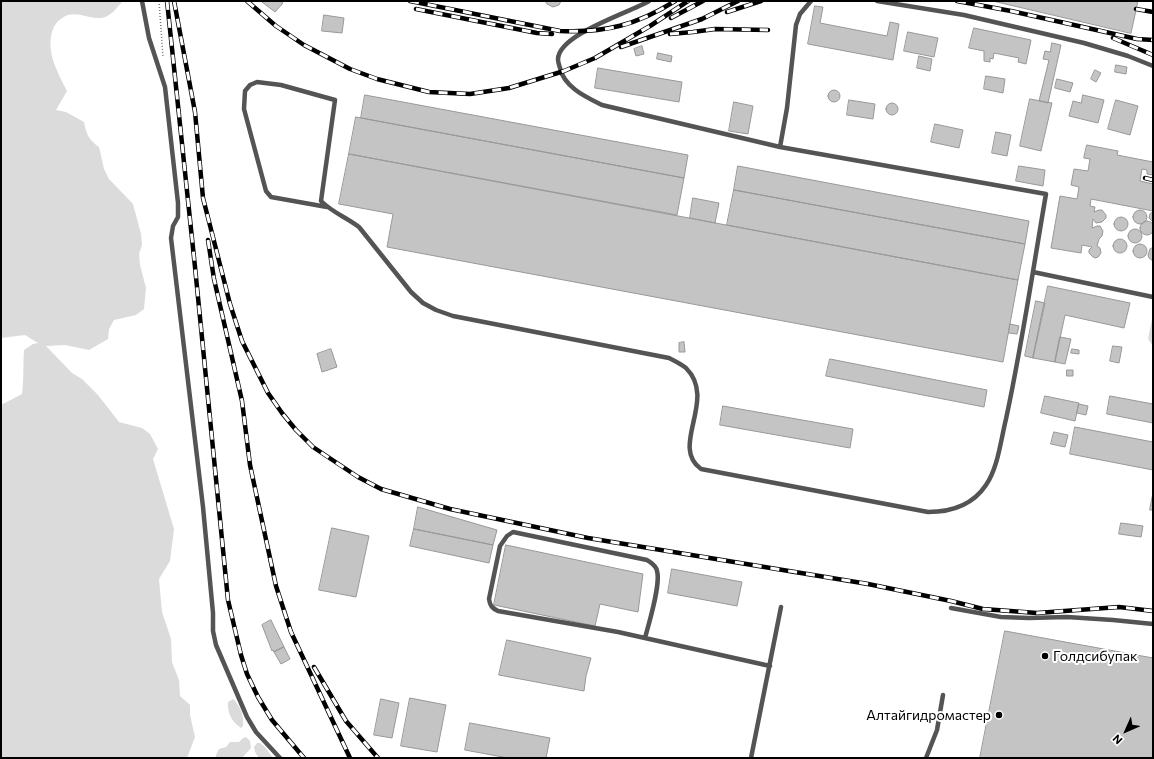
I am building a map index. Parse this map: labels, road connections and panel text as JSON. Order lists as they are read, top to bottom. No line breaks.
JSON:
{"places":["Голдcибупак","Алтайгидромастер"],"north":"bottom left"}
